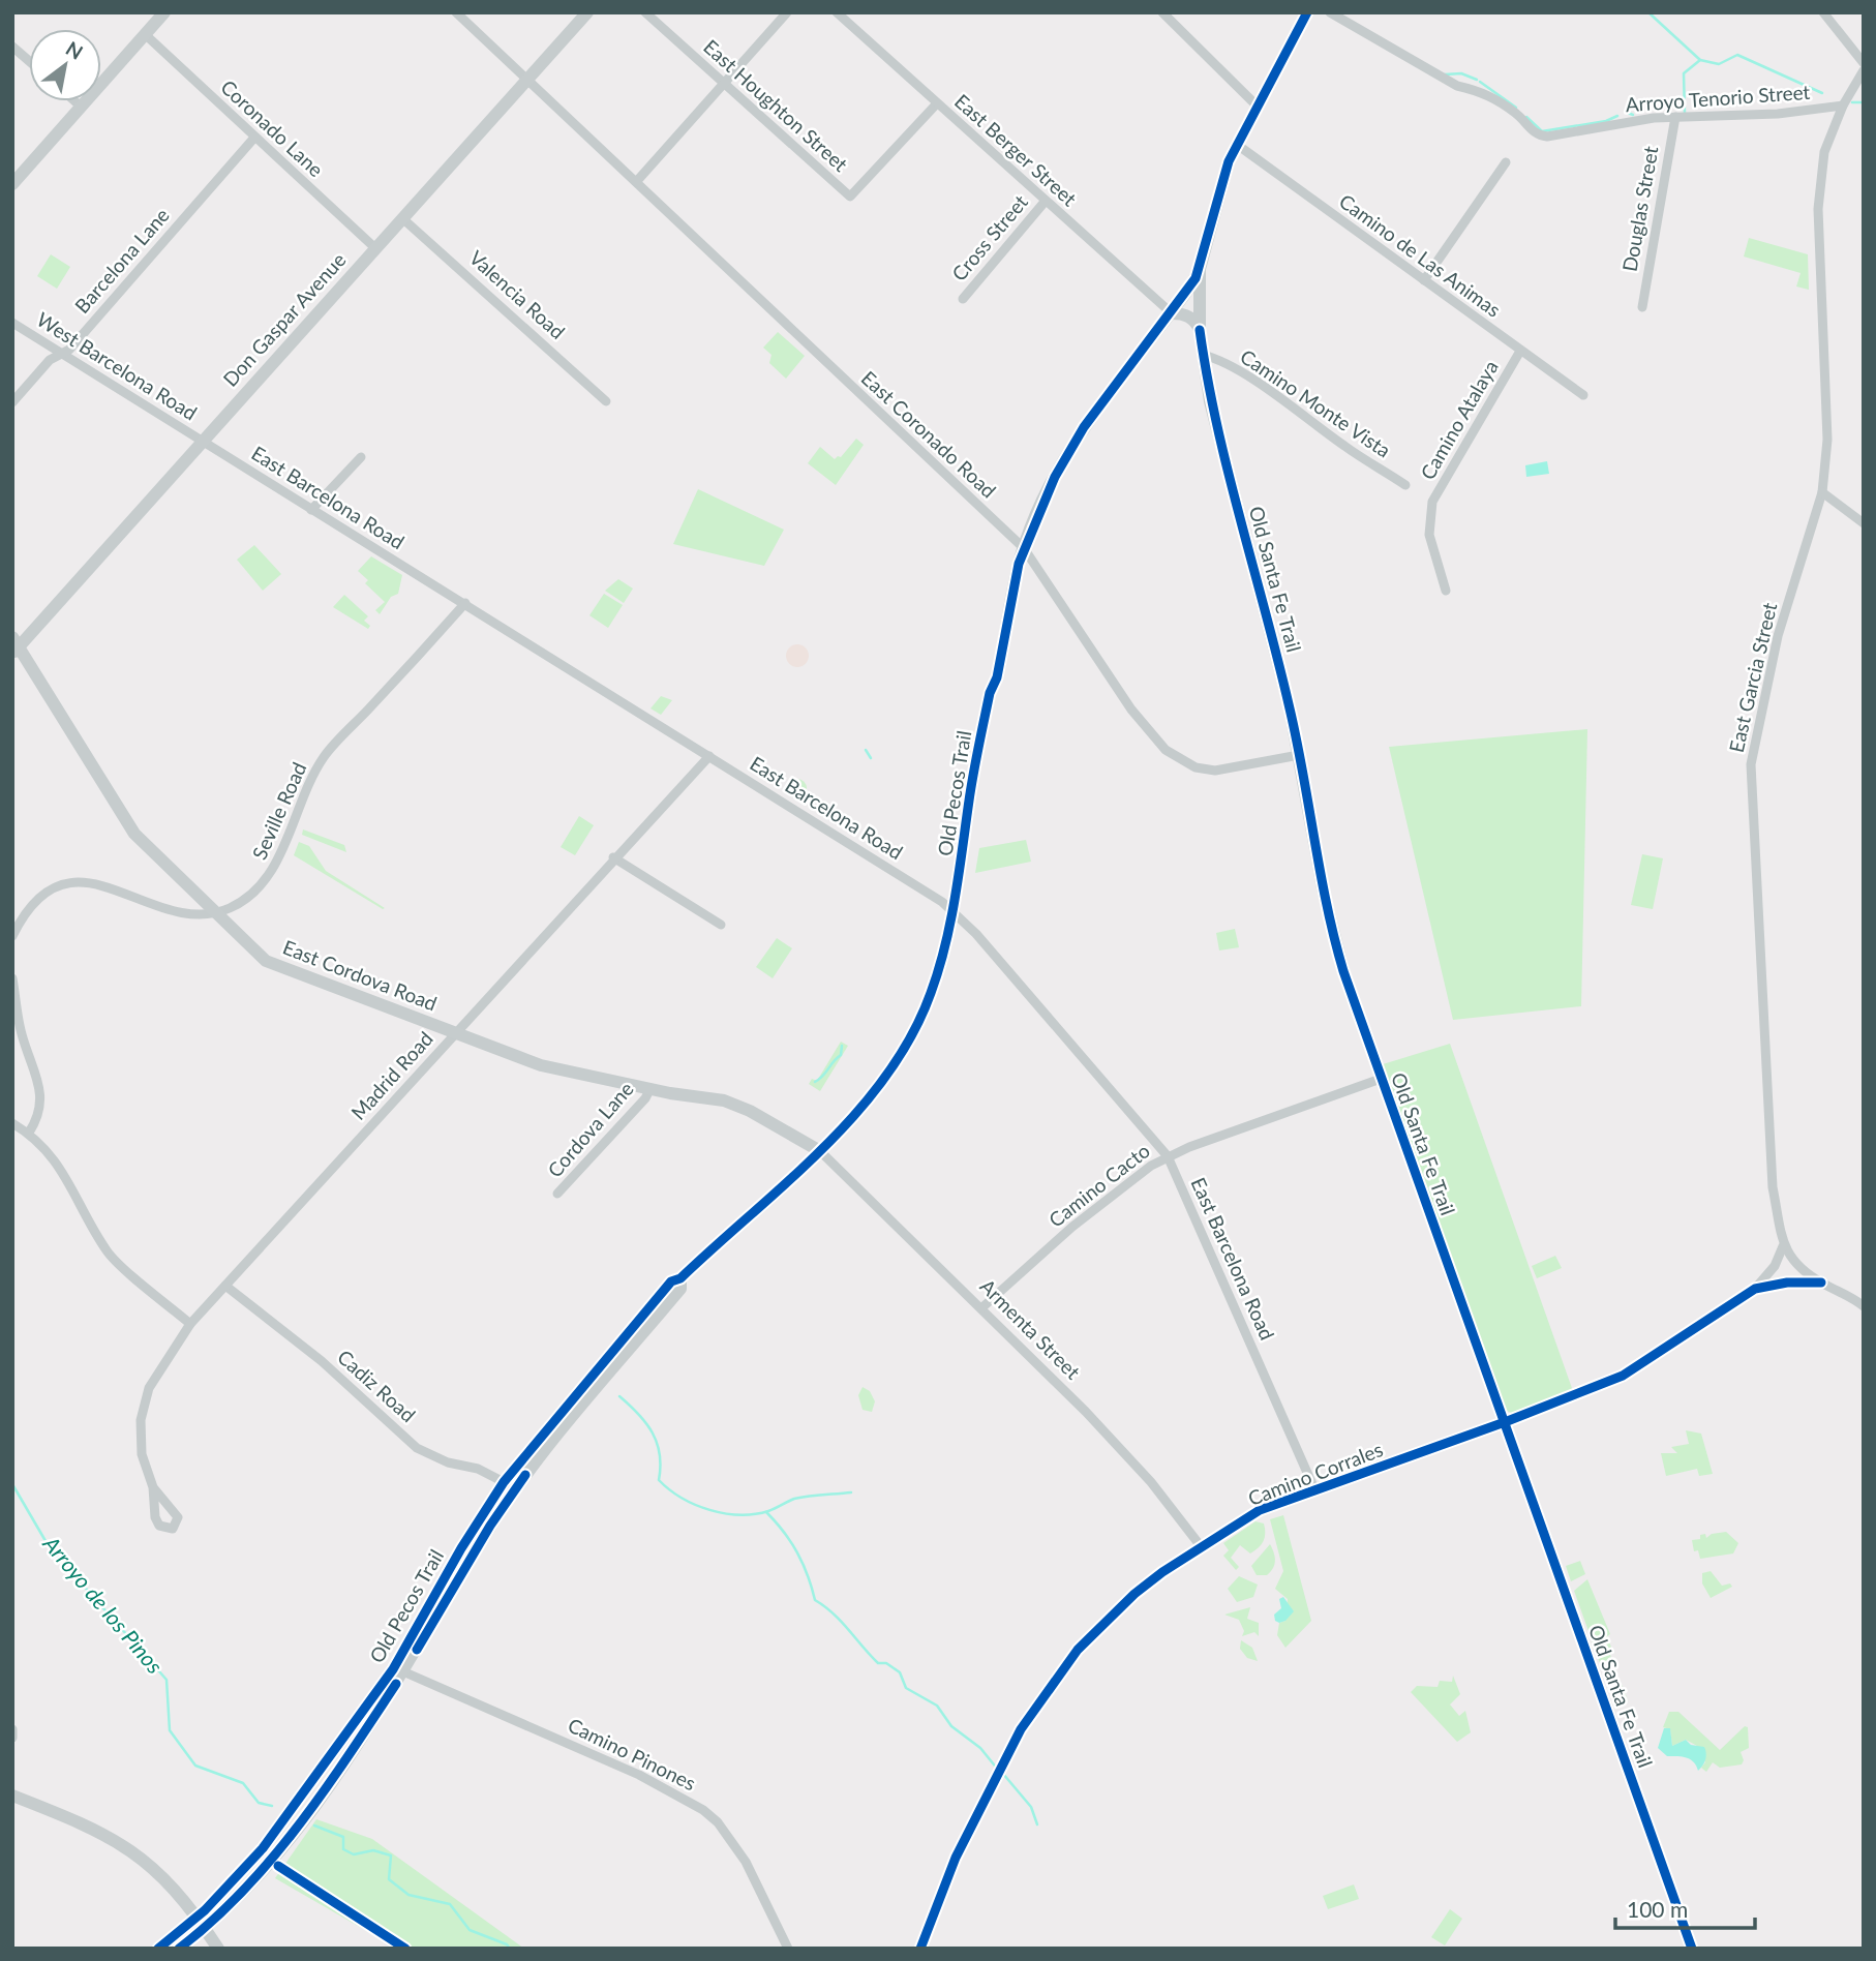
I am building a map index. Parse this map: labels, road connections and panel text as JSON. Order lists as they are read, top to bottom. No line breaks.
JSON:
{"streets":{"street":["Arroyo Tenorio Street","East Houghton Street","Coronado Lane","East Berger Street","Douglas Street","Cross Street","Camino de Las Animas","Barcelona Lane","Valencia Road","Don Gaspar Avenue","West Barcelona Road","Camino Monte Vista","Camino Atalaya","East Coronado Road","East Barcelona Road","Old Santa Fe Trail","East Garcia Street","Old Pecos Trail","Seville Road","East Cordova Road","Madrid Road","Cordova Lane","Camino Cacto","Armenta Street","Cadiz Road","Camino Corrales","Camino Pinones"]},"crossings":[["Arroyo Tenorio Street","Douglas Street"],["Arroyo Tenorio Street","East Garcia Street"],["East Houghton Street","East Berger Street"],["Coronado Lane","Barcelona Lane"],["Coronado Lane","Don Gaspar Avenue"],["East Berger Street","Cross Street"],["East Berger Street","Old Pecos Trail"],["Camino de Las Animas","Camino Atalaya"],["Camino de Las Animas","Old Santa Fe Trail"],["Barcelona Lane","West Barcelona Road"],["Valencia Road","Don Gaspar Avenue"],["Don Gaspar Avenue","West Barcelona Road"],["Don Gaspar Avenue","East Coronado Road"],["Don Gaspar Avenue","East Barcelona Road"],["Don Gaspar Avenue","East Cordova Road"],["West Barcelona Road","East Barcelona Road"],["Camino Monte Vista","Old Santa Fe Trail"],["East Coronado Road","Old Santa Fe Trail"],["East Coronado Road","Old Pecos Trail"],["East Barcelona Road","Old Pecos Trail"],["East Barcelona Road","Seville Road"],["East Barcelona Road","Madrid Road"],["East Barcelona Road","Camino Cacto"],["East Barcelona Road","Camino Corrales"],["Old Santa Fe Trail","Old Pecos Trail"],["Old Santa Fe Trail","Camino Cacto"],["Old Santa Fe Trail","Camino Corrales"],["East Garcia Street","Camino Corrales"],["Old Pecos Trail","East Cordova Road"],["Old Pecos Trail","Armenta Street"],["Old Pecos Trail","Cadiz Road"],["Old Pecos Trail","Camino Pinones"],["Seville Road","East Cordova Road"],["East Cordova Road","Madrid Road"],["East Cordova Road","Cordova Lane"],["East Cordova Road","Armenta Street"],["Madrid Road","Cadiz Road"],["Camino Cacto","Armenta Street"],["Armenta Street","Camino Corrales"]],"water":["Arroyo de los Pinos"],"scale_bar":"100 m","north":"top right"}
